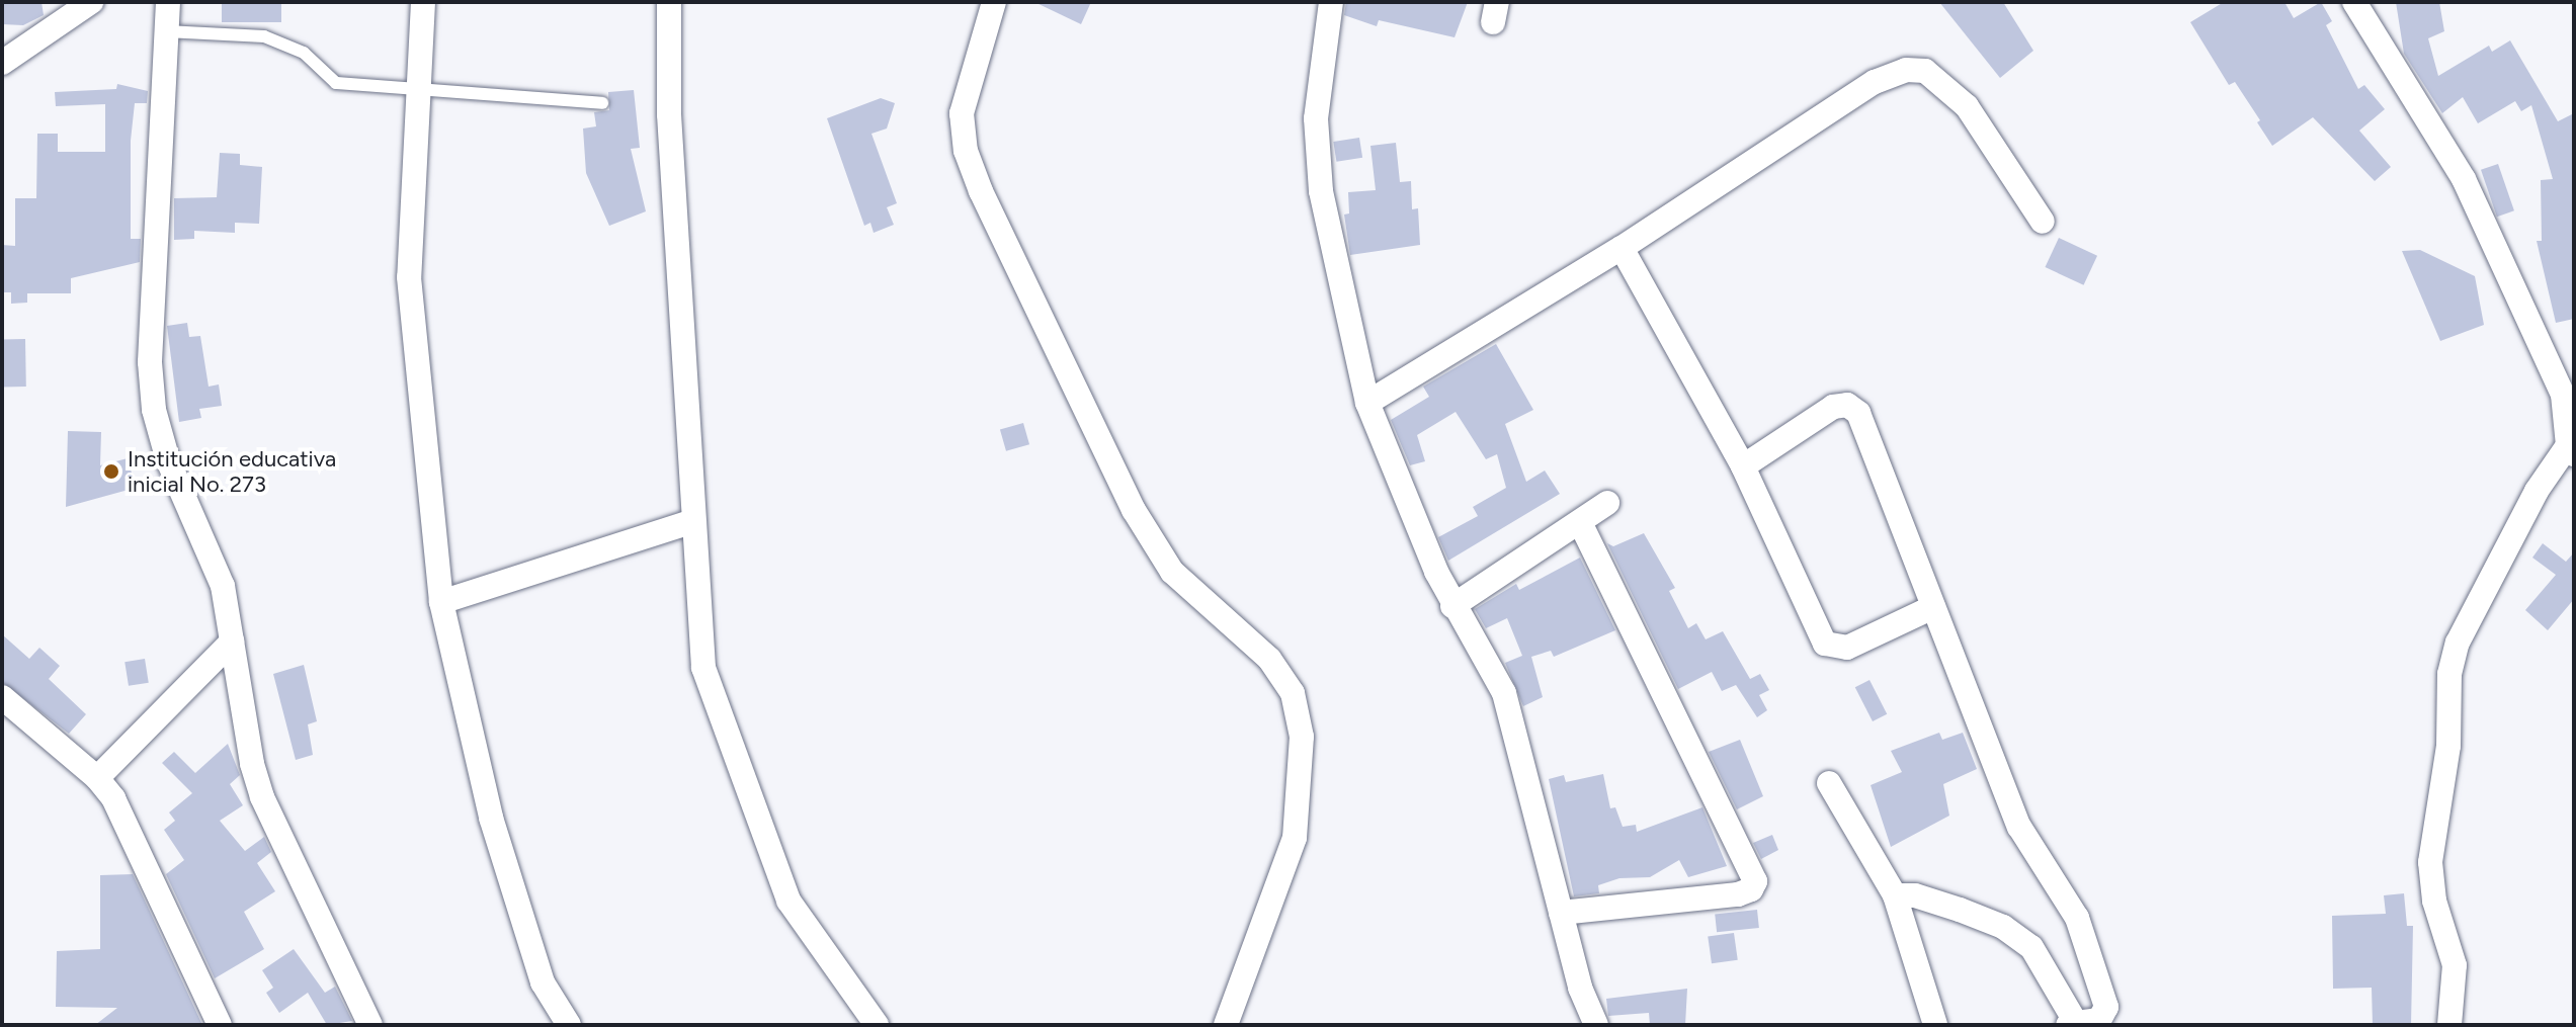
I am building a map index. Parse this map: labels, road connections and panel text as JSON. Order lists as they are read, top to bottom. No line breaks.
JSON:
{"places":["Institución educativa inicial No. 273"]}
